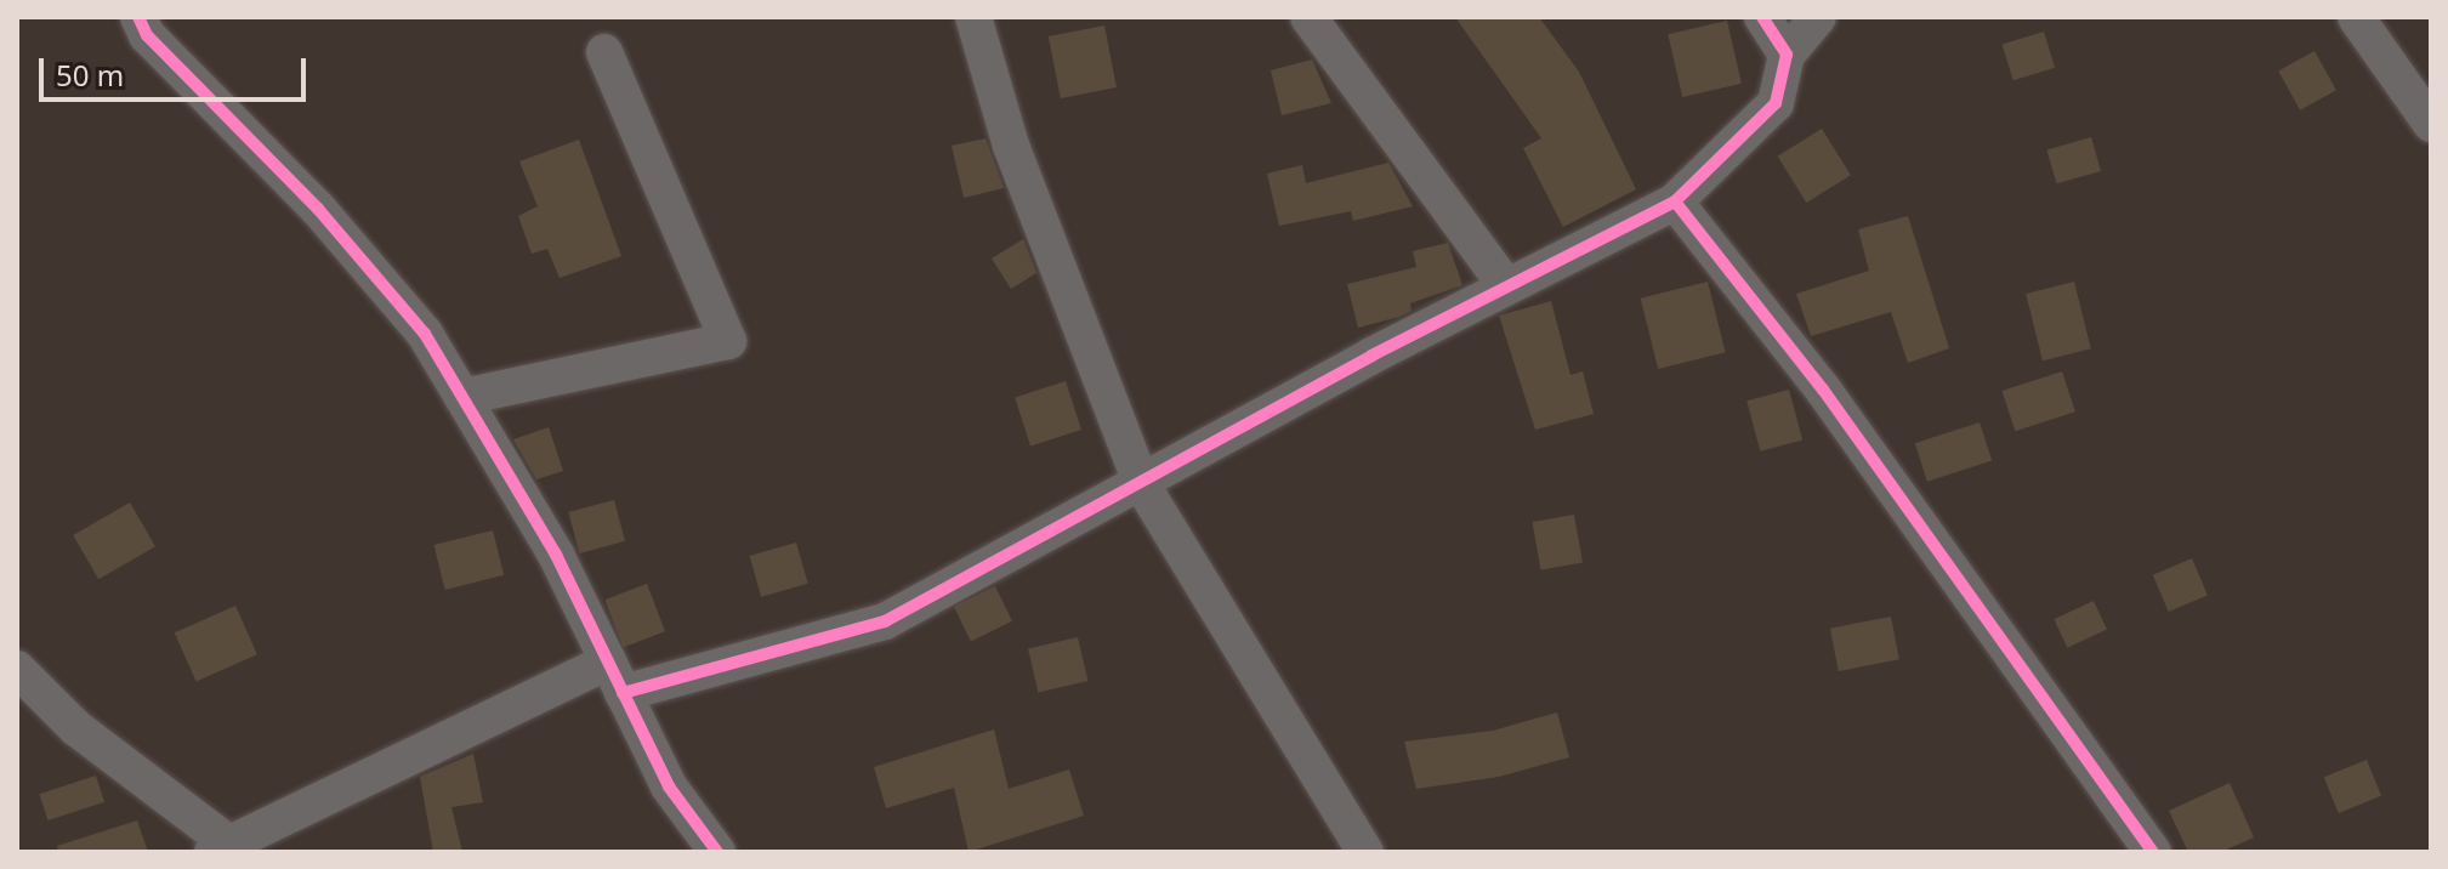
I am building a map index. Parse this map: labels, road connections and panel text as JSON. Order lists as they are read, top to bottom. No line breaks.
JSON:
{"scale_bar":"50 m"}
